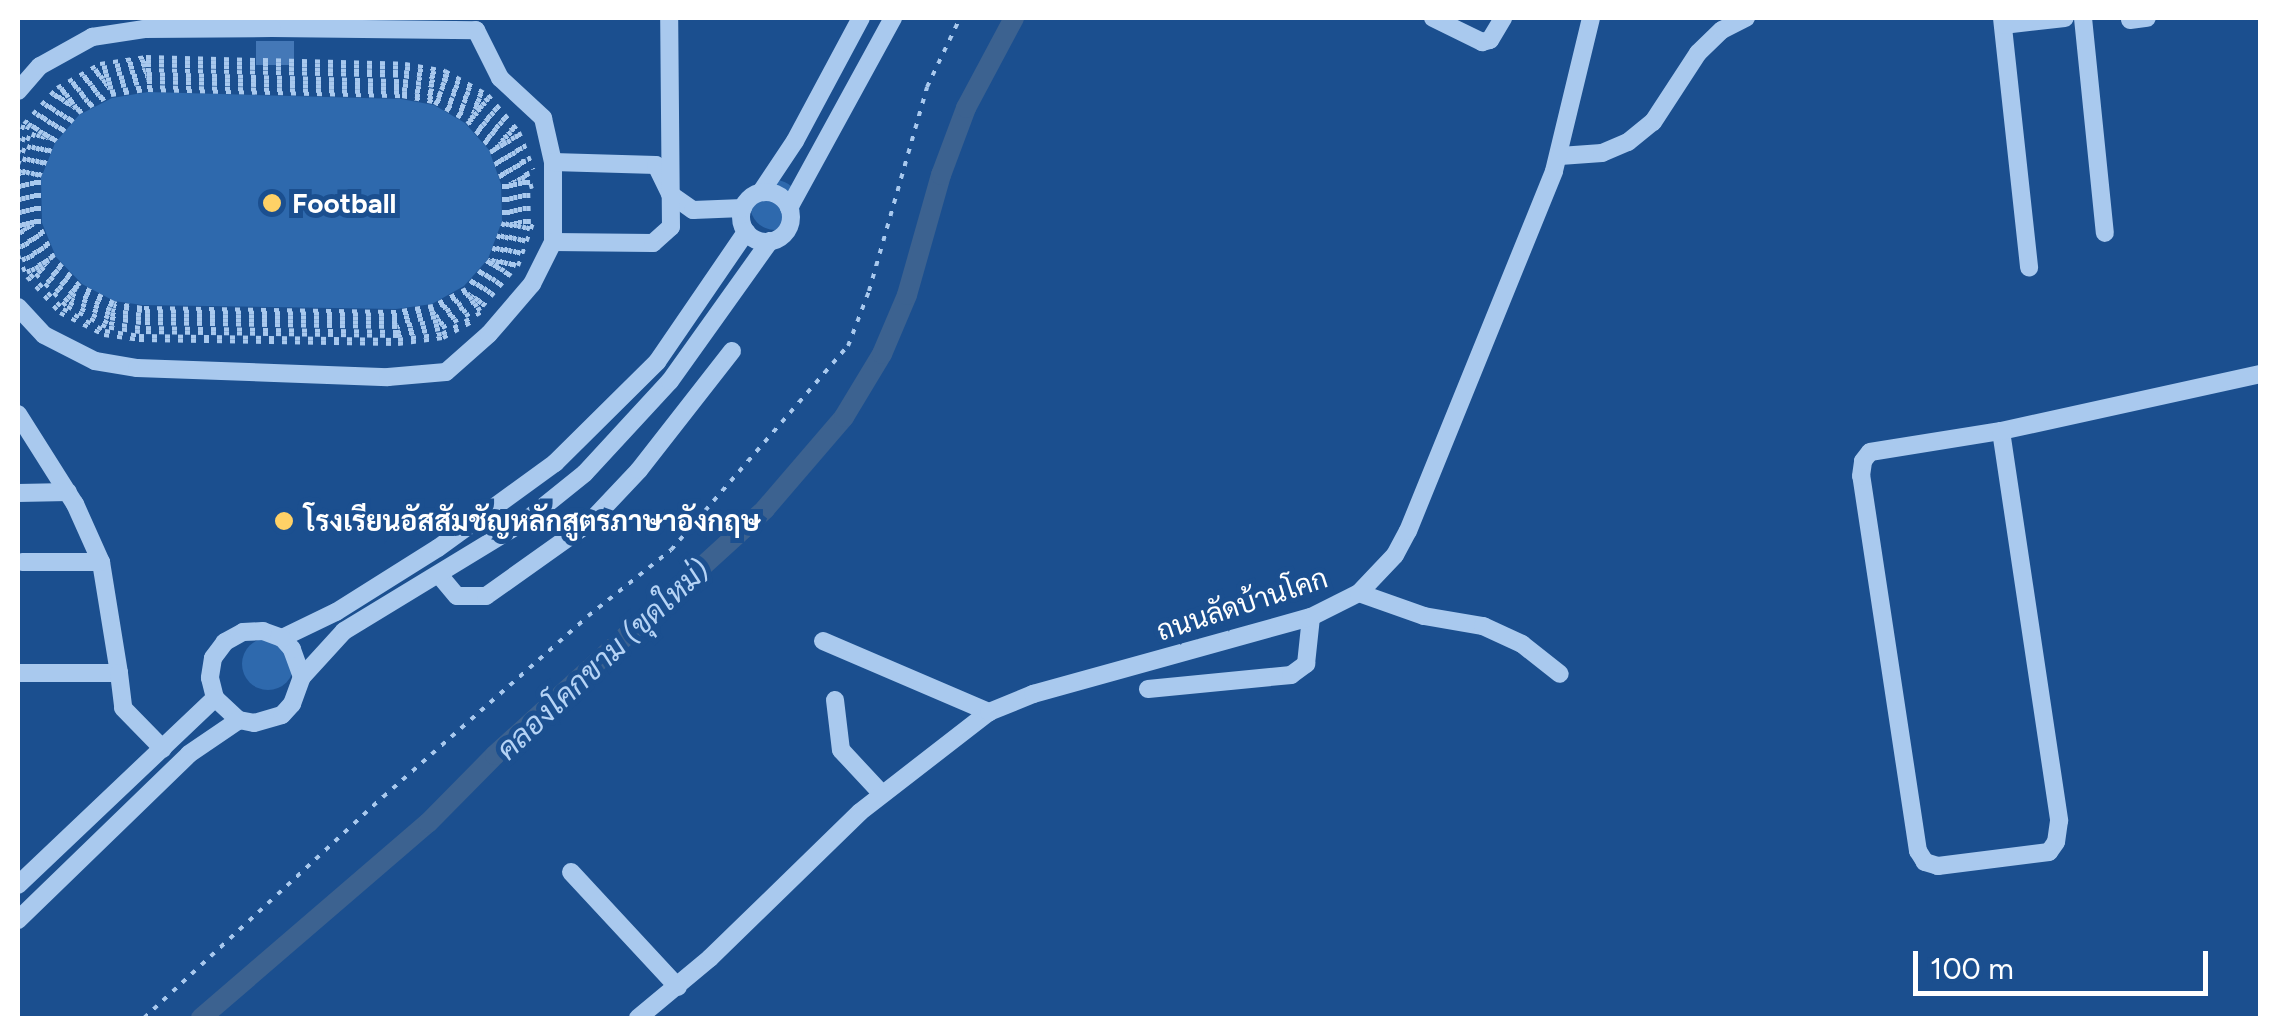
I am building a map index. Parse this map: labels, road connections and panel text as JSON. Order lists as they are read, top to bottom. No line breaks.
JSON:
{"streets":{"street":["ถนนลัดบ้านโคก"]},"water":["คลองโคกขาม (ขุดใหม่)"],"places":["Football","โรงเรียนอัสสัมชัญหลักสูตรภาษาอังกฤษ"],"scale_bar":"100 m"}
